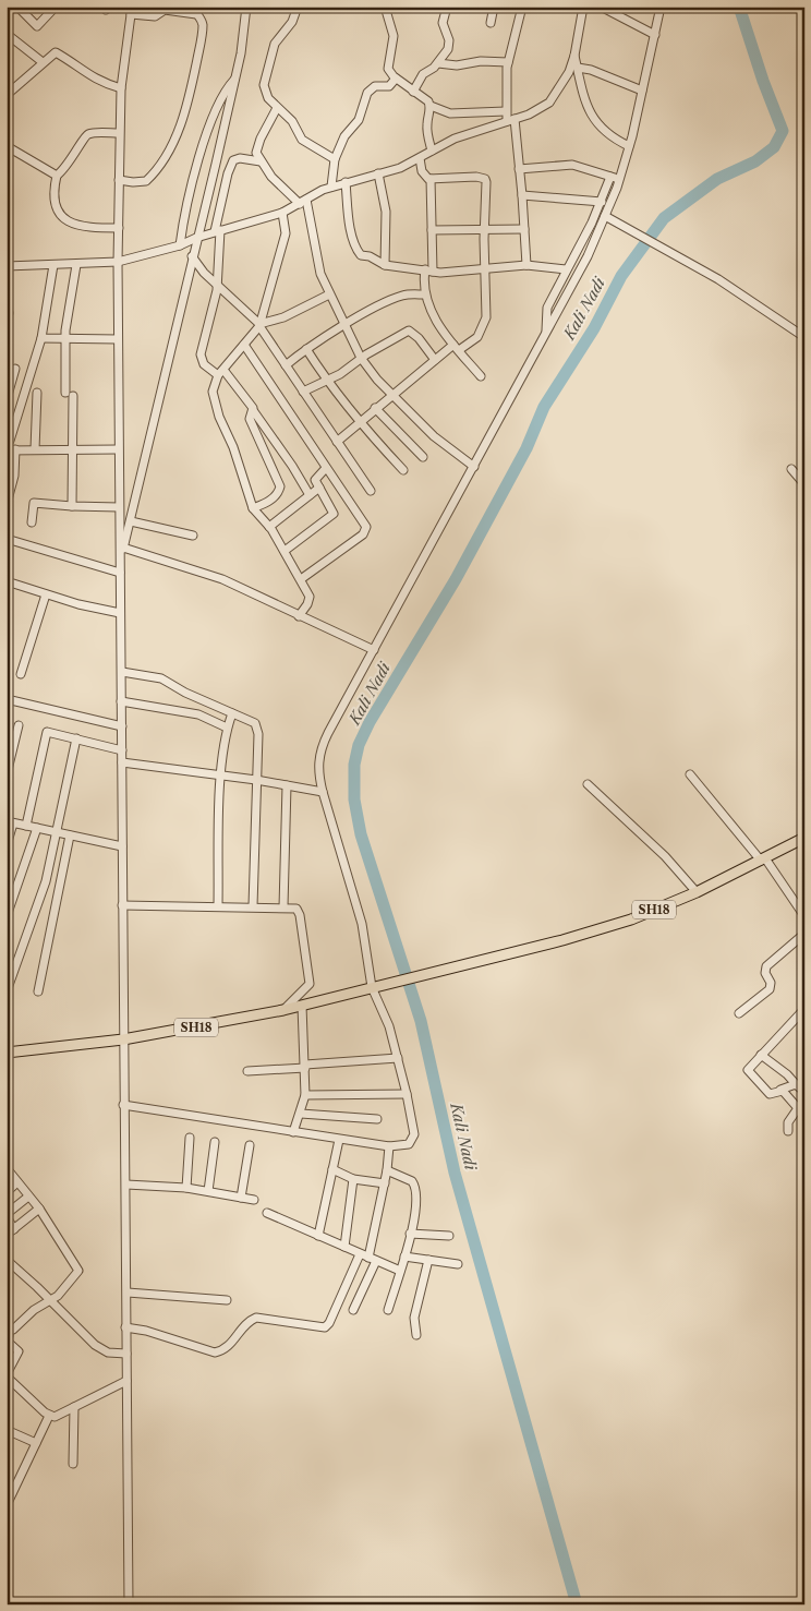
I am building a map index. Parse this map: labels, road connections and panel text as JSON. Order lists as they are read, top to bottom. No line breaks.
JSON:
{"streets":{"main road":["SH18"]},"water":["Kali Nadi"]}
